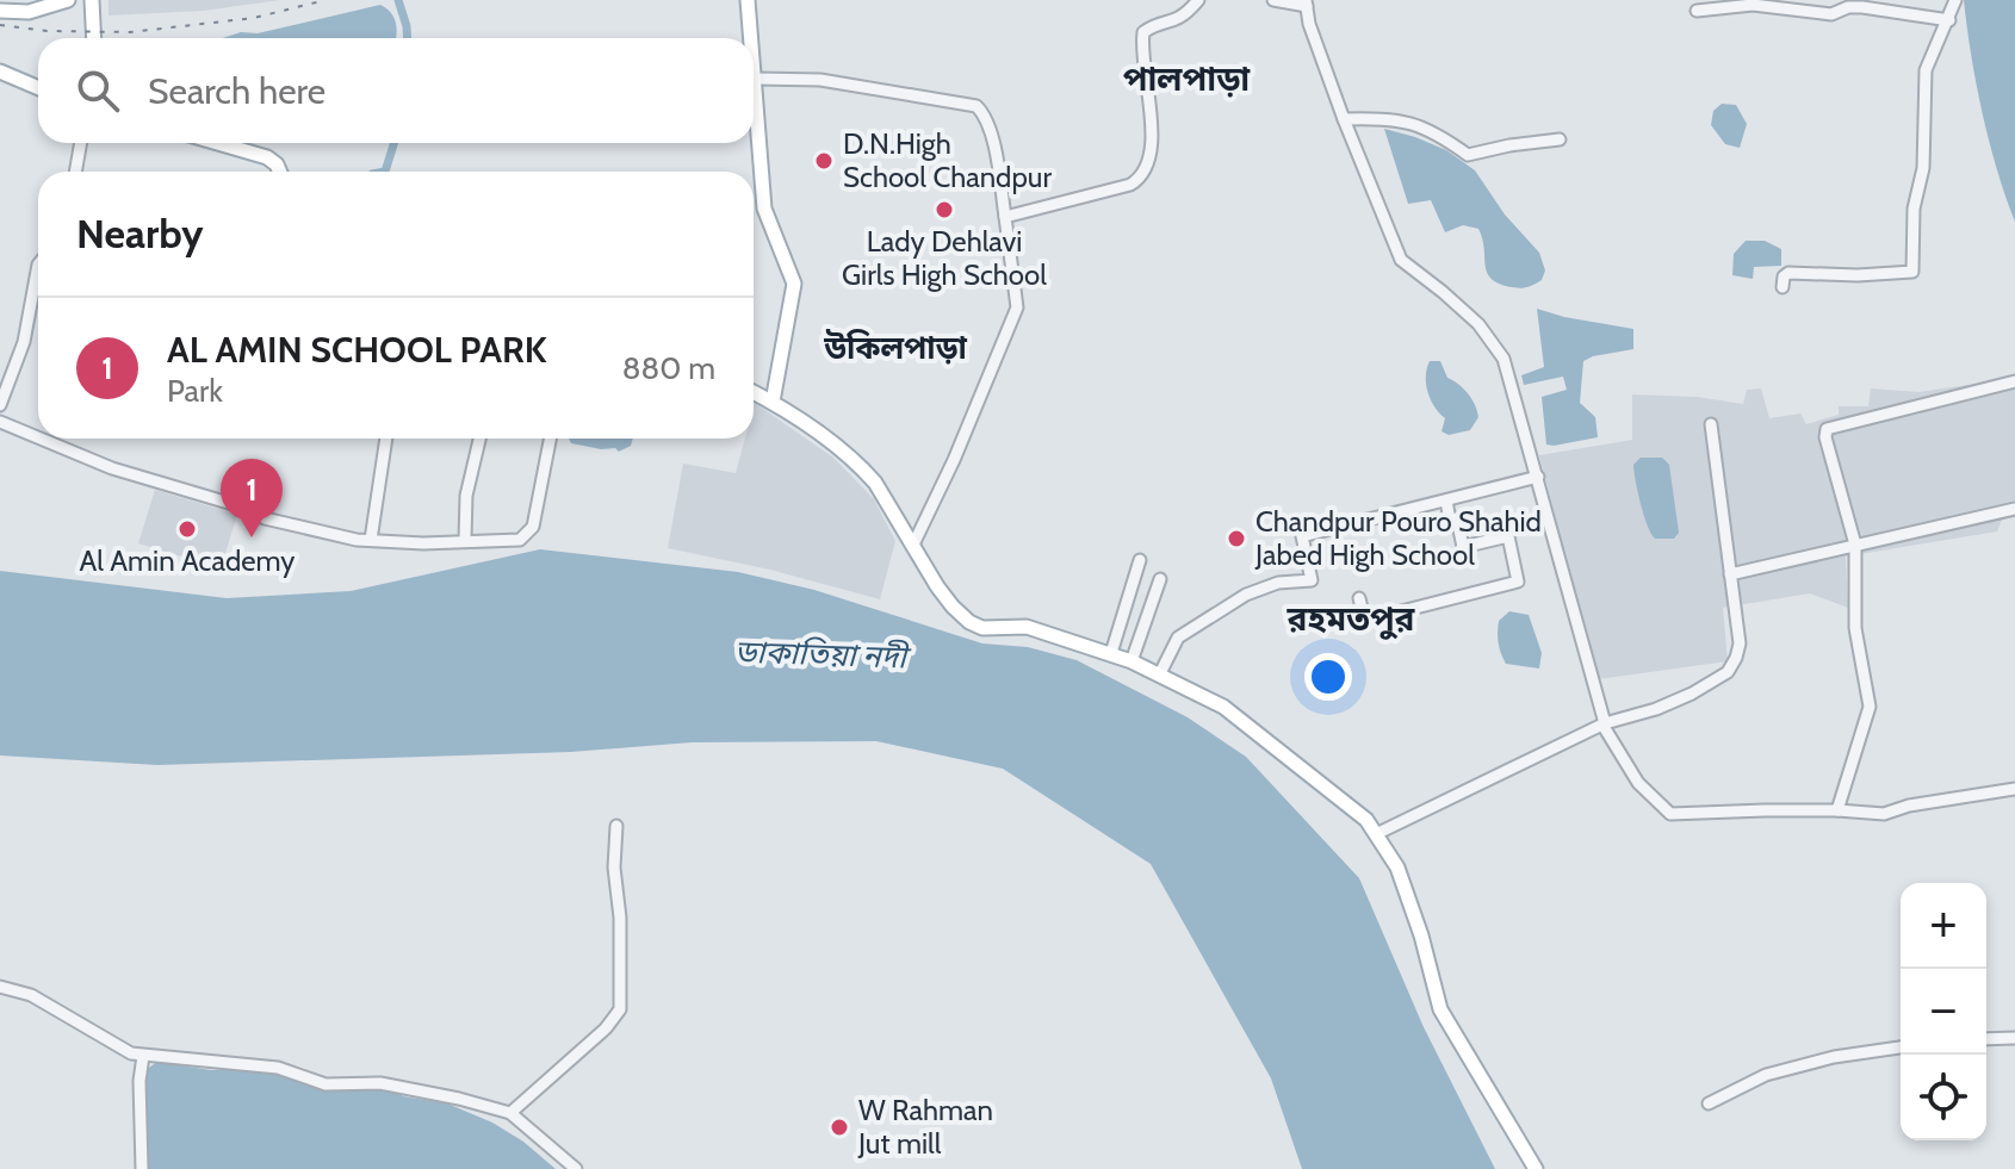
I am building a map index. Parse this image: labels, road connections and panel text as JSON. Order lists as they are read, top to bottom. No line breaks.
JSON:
{"districts":["পালপাড়া","উকিলপাড়া","রহমতপুর"],"water":["ডাকাতিয়া নদী"],"places":["D.N.High School Chandpur","Lady Dehlavi Girls High School","Al Amin Academy","Chandpur Pouro Shahid Jabed High School","W Rahman Jut mill"],"page":{"search":"Search here","heading":"Nearby","list":[{"mark":"1","name":"AL AMIN SCHOOL PARK","note":"Park","value":"880 m"}],"pins":"1","map_buttons":["+","−"]}}
